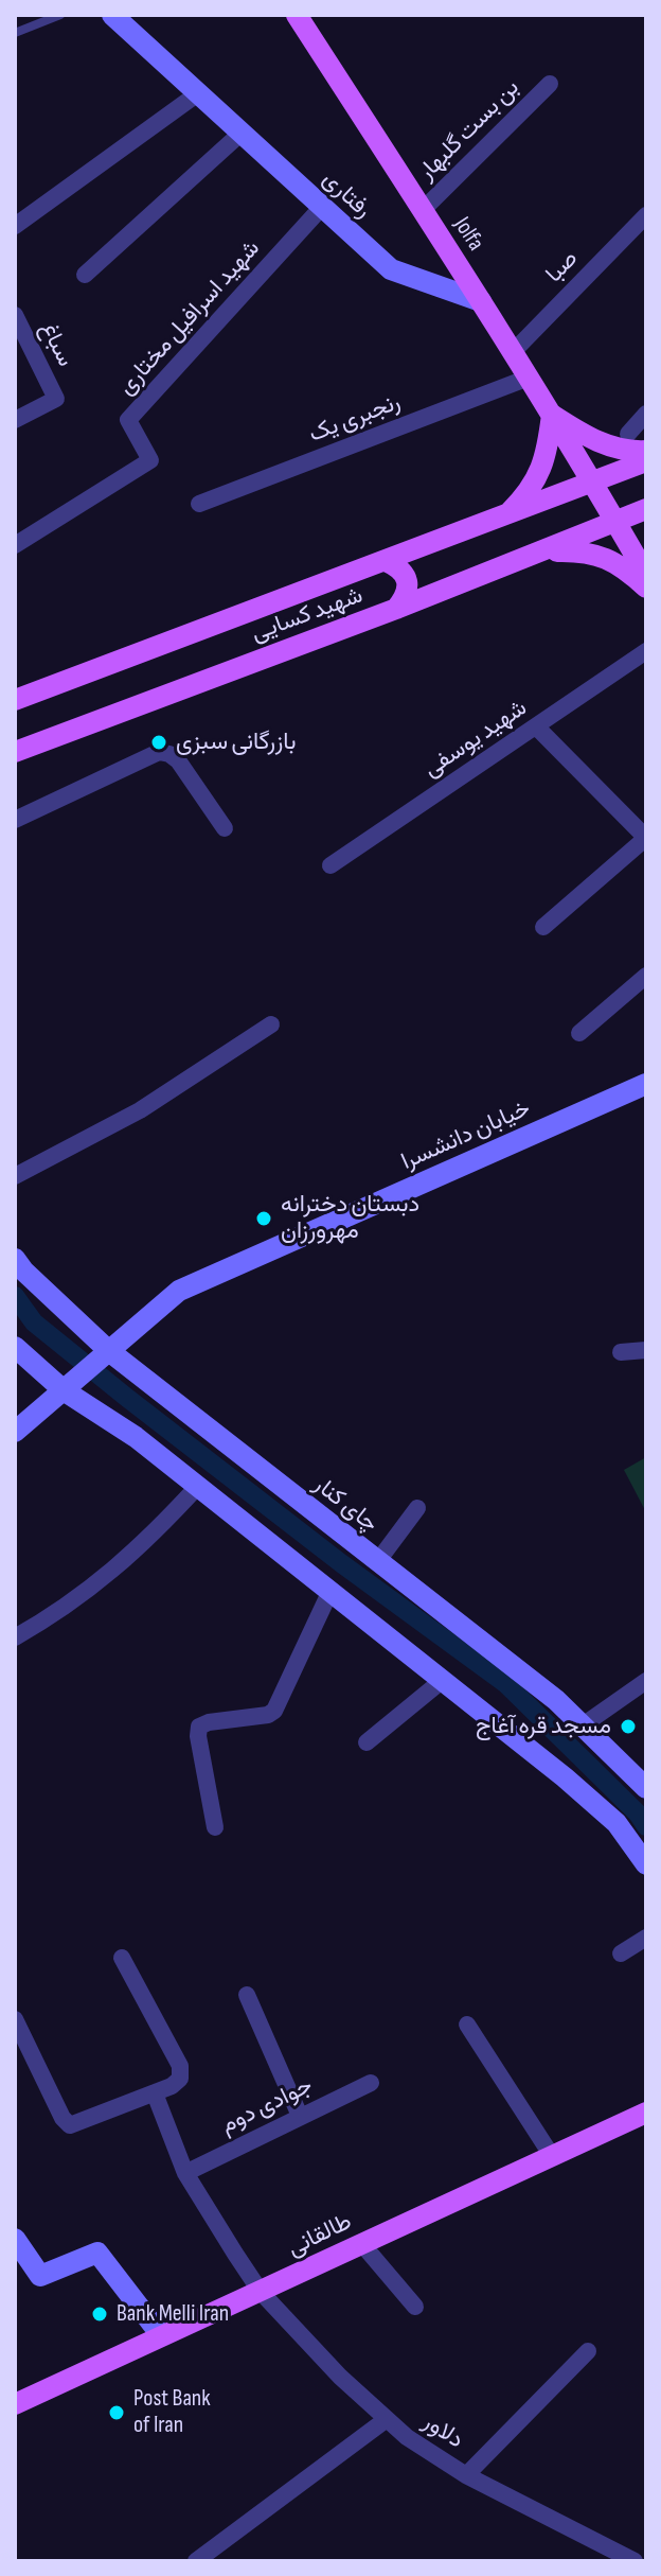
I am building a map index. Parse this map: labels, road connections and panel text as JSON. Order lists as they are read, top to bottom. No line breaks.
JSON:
{"streets":{"main road":["Jolfa","شهید کسایی","طالقانی"],"street":["بن بست گلبهار","رفتاری","صبا","شهید اسرافیل مختاری","سباغ","رنجبری یک","شهید یوسفی","خیابان دانشسرا","چای کنار","جوادی دوم","دلاور"]},"crossings":[["بن بست گلبهار","Jolfa"],["رفتاری","Jolfa"],["رفتاری","شهید اسرافیل مختاری"],["Jolfa","صبا"],["Jolfa","رنجبری یک"],["Jolfa","شهید کسایی"],["خیابان دانشسرا","چای کنار"],["جوادی دوم","دلاور"],["طالقانی","دلاور"]],"places":["بازرگانی سبزی","دبستان دخترانه مهرورزان","مسجد قره آغاج","Bank Melli Iran","Post Bank of Iran"]}
